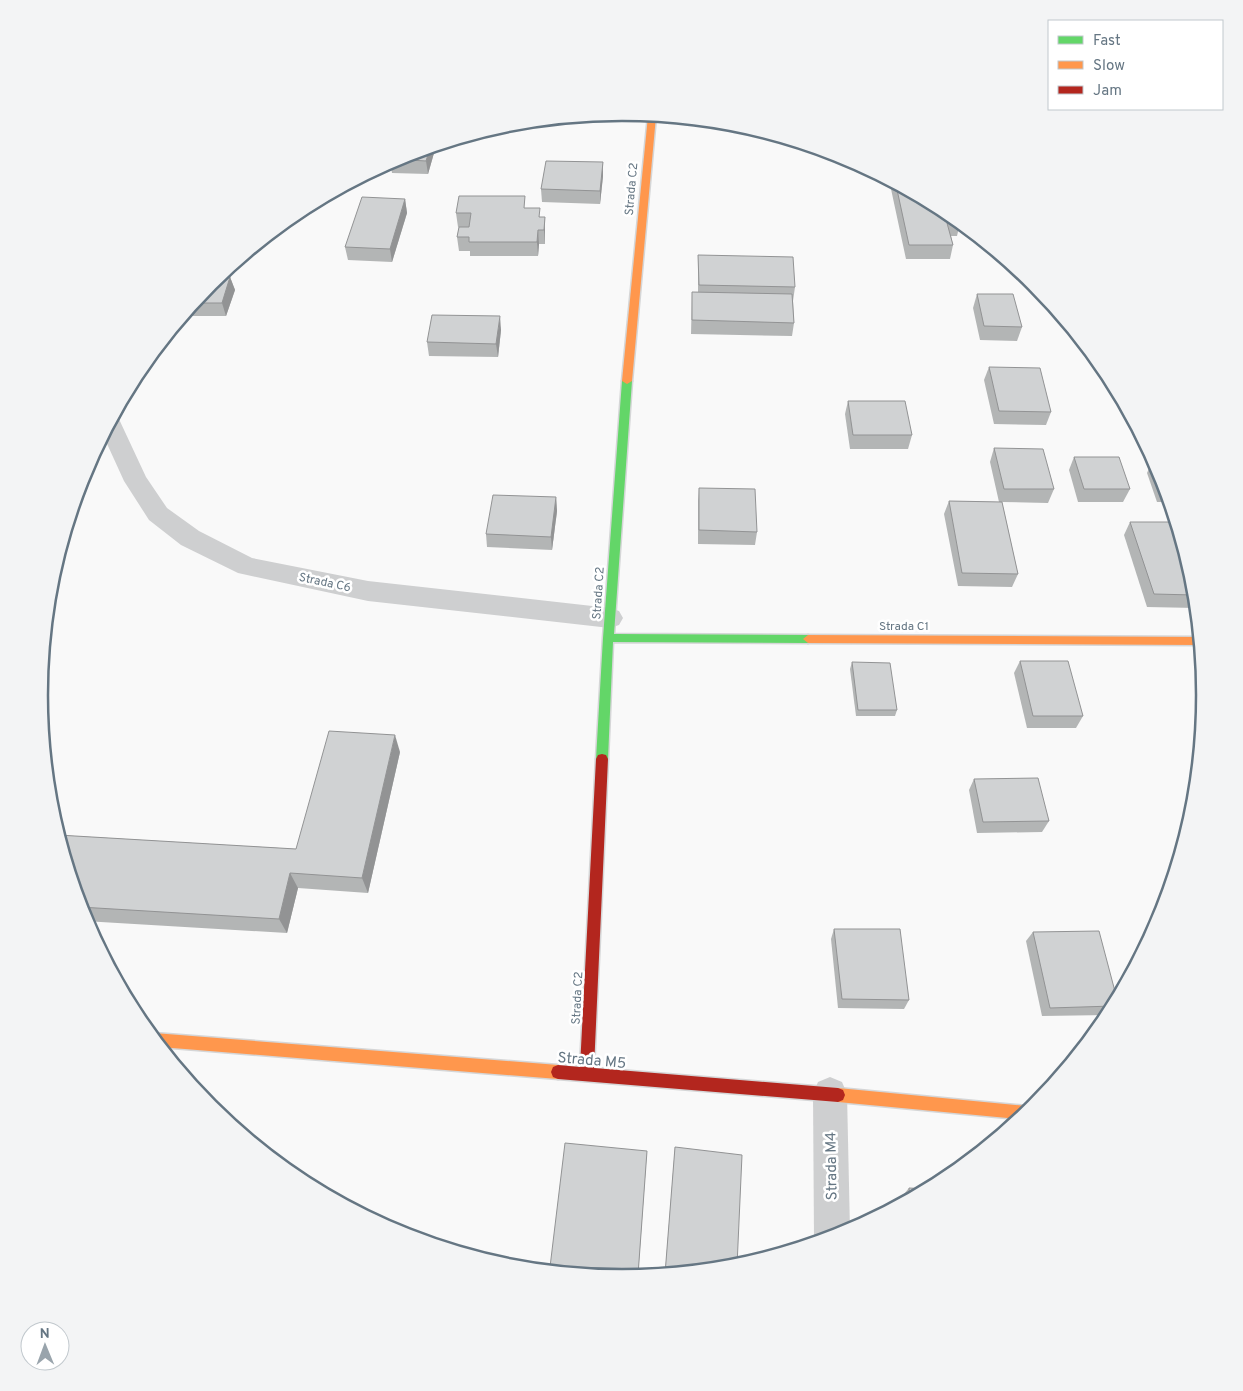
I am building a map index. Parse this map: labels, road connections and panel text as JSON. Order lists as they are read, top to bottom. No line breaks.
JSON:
{"streets":{"street":["Strada C2","Strada C6","Strada C1","Strada M5","Strada M4"]},"crossings":[["Strada C2","Strada C6"],["Strada C2","Strada C1"],["Strada C2","Strada M5"],["Strada C6","Strada C1"],["Strada M5","Strada M4"]],"legend":["Fast","Slow","Jam"],"north":"top"}
